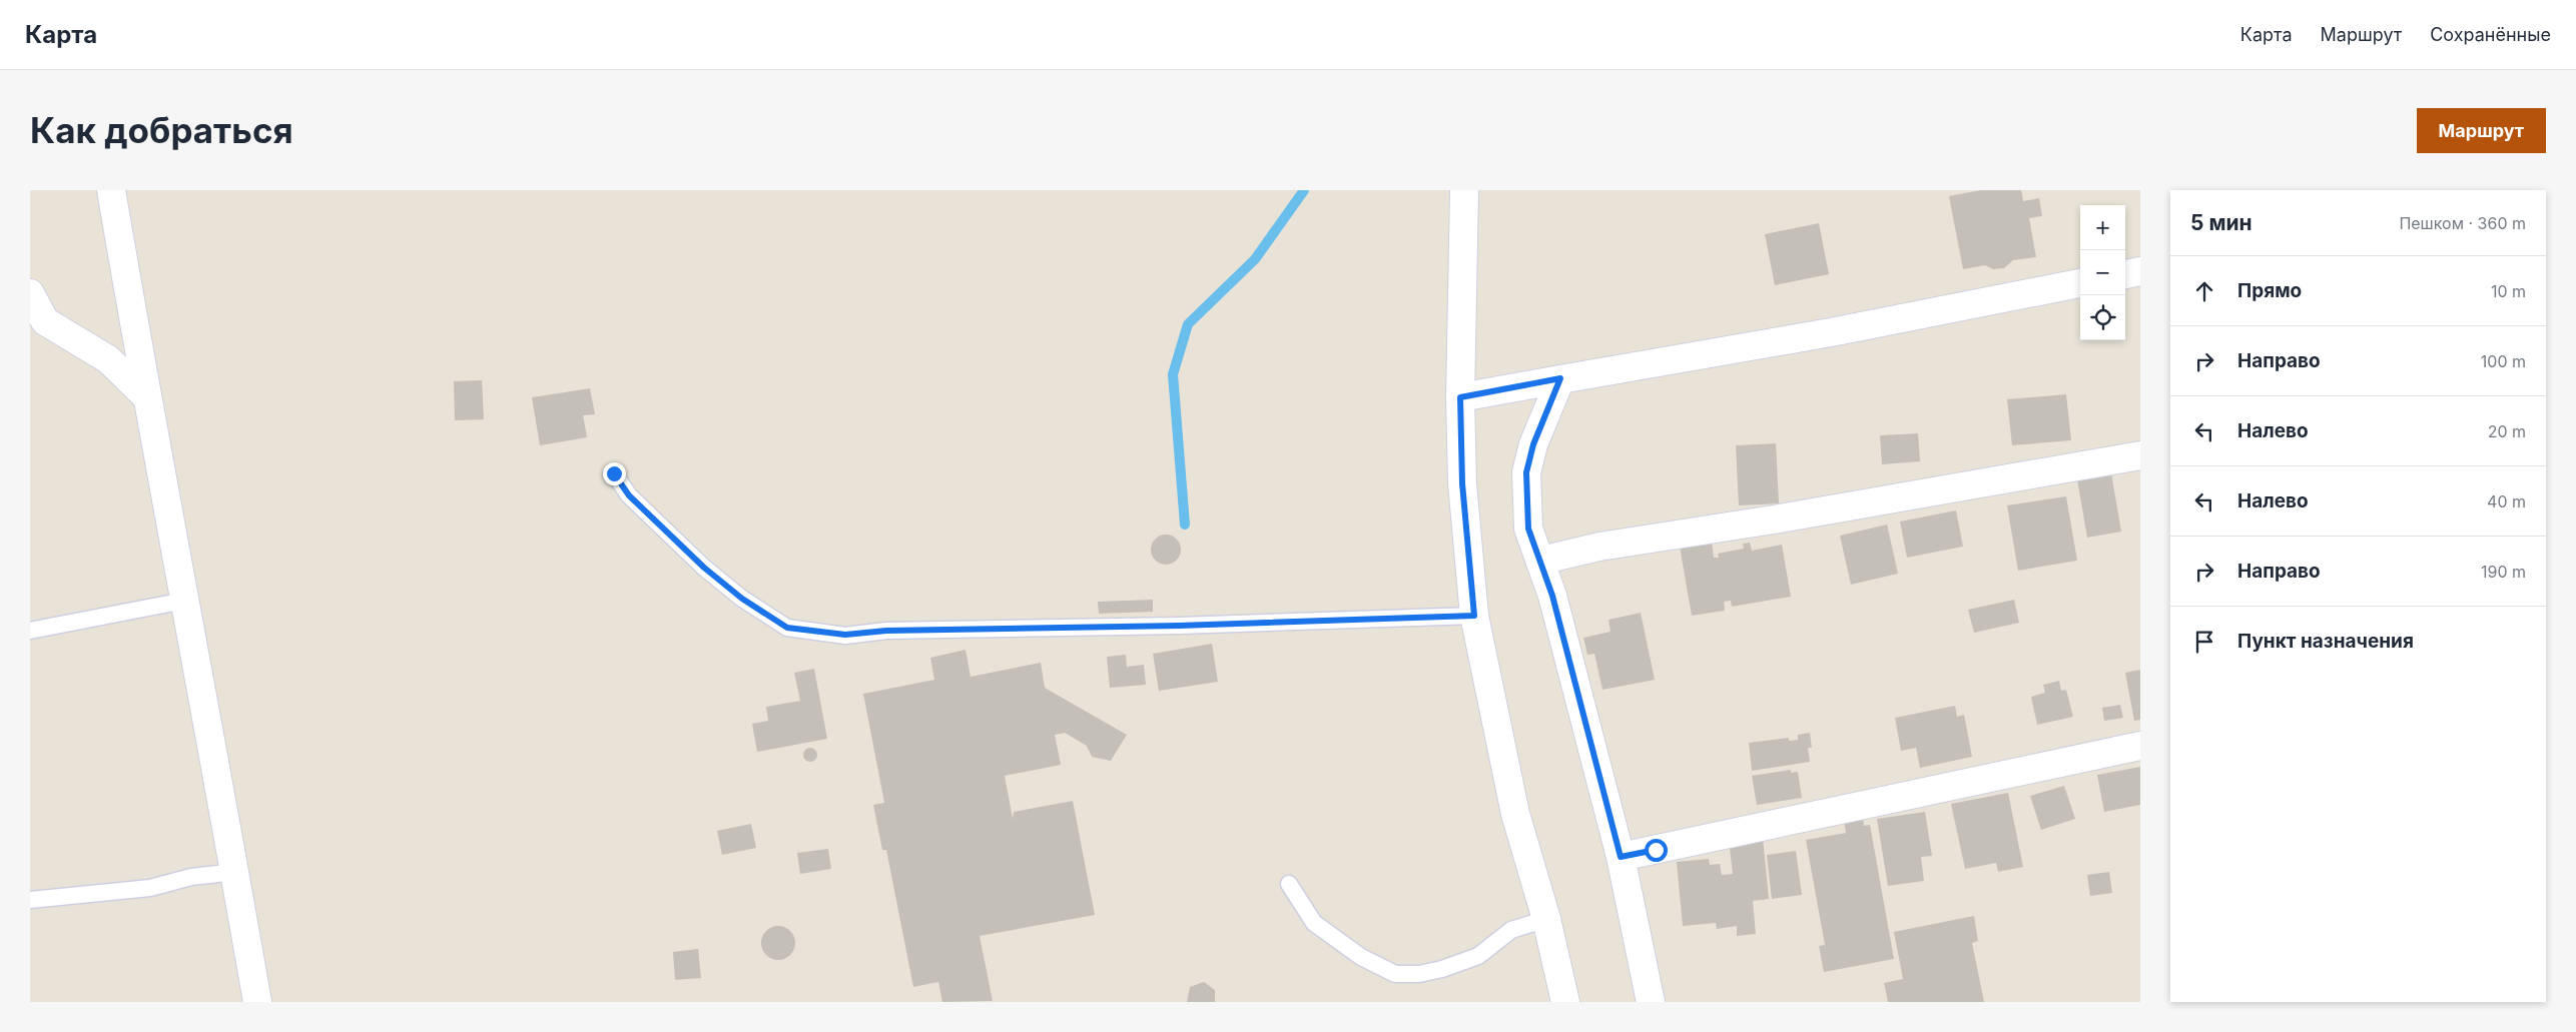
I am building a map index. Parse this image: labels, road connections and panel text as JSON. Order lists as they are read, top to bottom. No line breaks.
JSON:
{"page":{"header":"Карта","nav":["Карта","Маршрут","Сохранённые"],"buttons":"Маршрут","title":"Как добраться","heading":["5 мин","Пешком · 360 m"],"map_buttons":["+","−"],"list":[["Прямо","10 m"],["Направо","100 m"],["Налево","20 m"],["Налево","40 m"],["Направо","190 m"],"Пункт назначения"]}}
